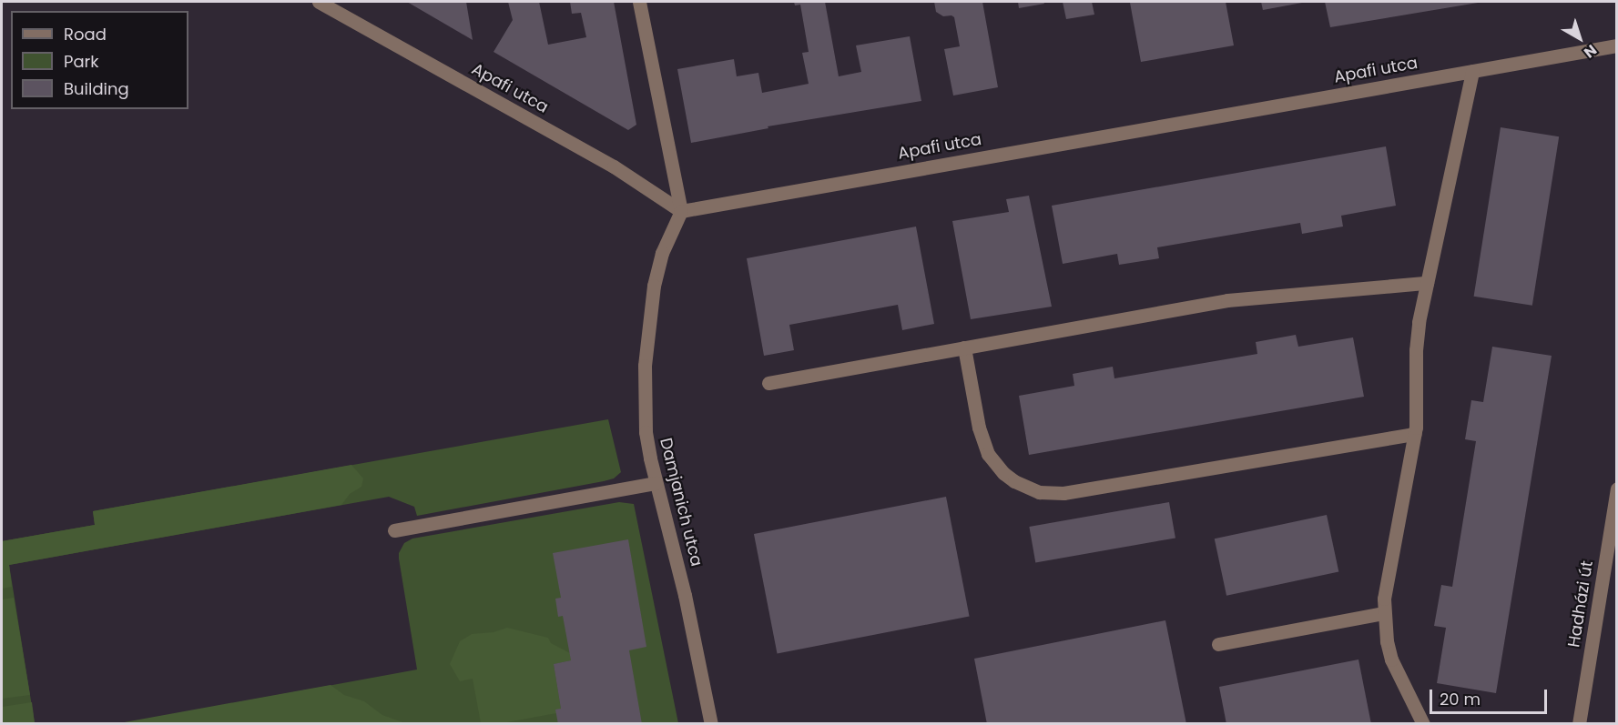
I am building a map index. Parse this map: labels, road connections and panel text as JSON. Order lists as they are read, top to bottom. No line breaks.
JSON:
{"streets":{"street":["Apafi utca","Damjanich utca","Hadházi út"]},"crossings":[["Apafi utca","Damjanich utca"]],"legend":["Road","Park","Building"],"scale_bar":"20 m","north":"bottom right"}
